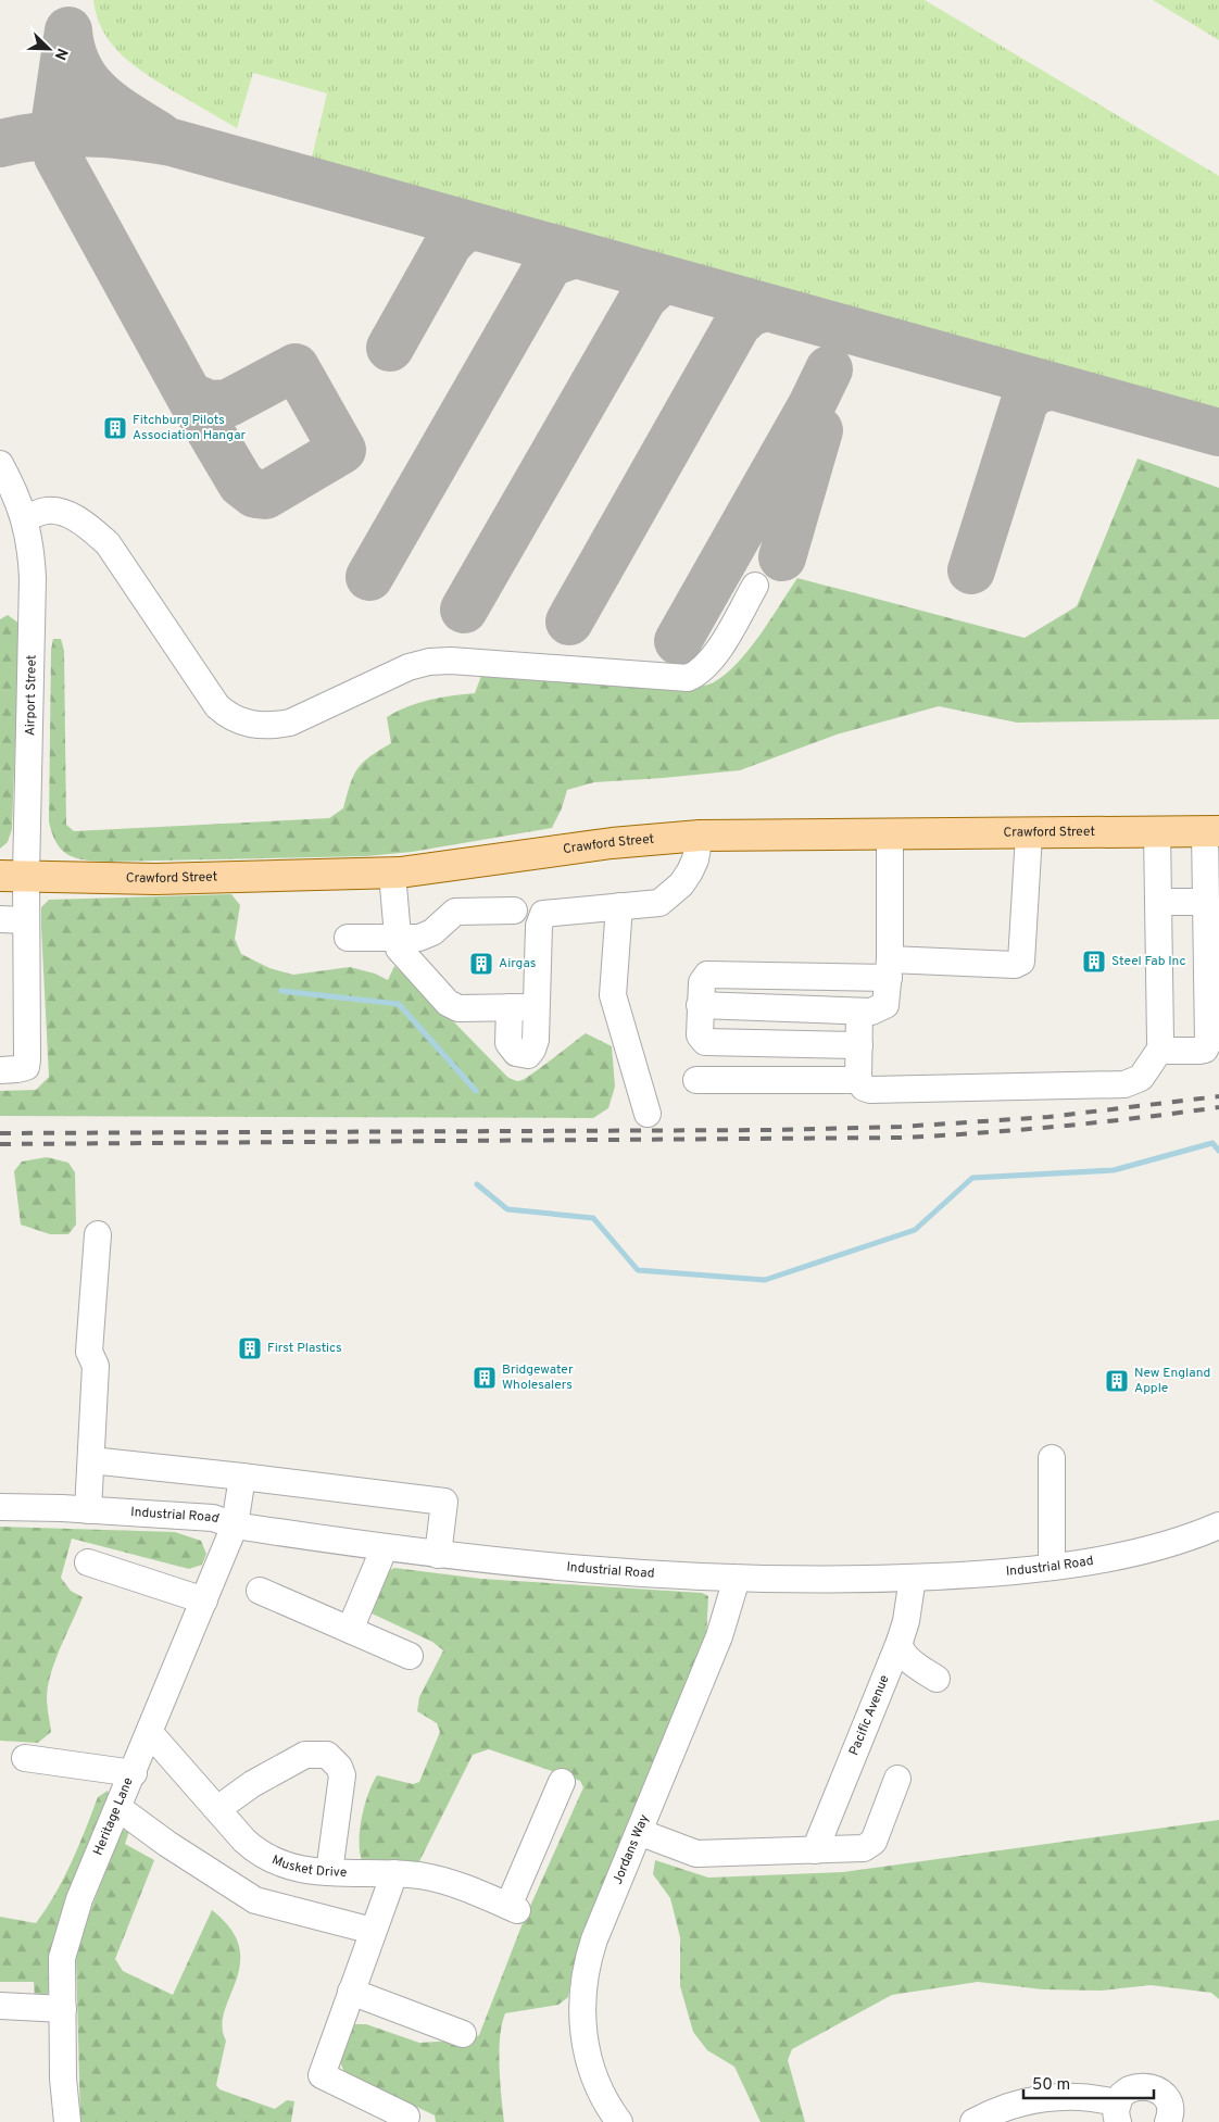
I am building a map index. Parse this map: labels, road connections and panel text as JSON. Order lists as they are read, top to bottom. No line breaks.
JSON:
{"streets":{"main road":["Crawford Street"],"street":["Airport Street","Industrial Road","Pacific Avenue","Heritage Lane","Jordans Way","Musket Drive"]},"crossings":[["Airport Street","Crawford Street"],["Industrial Road","Pacific Avenue"],["Industrial Road","Heritage Lane"],["Industrial Road","Jordans Way"],["Heritage Lane","Musket Drive"]],"places":{"building":["Fitchburg Pilots Association Hangar","Steel Fab Inc","Airgas","First Plastics","Bridgewater Wholesalers","New England Apple"]},"scale_bar":"50 m","north":"bottom right"}
